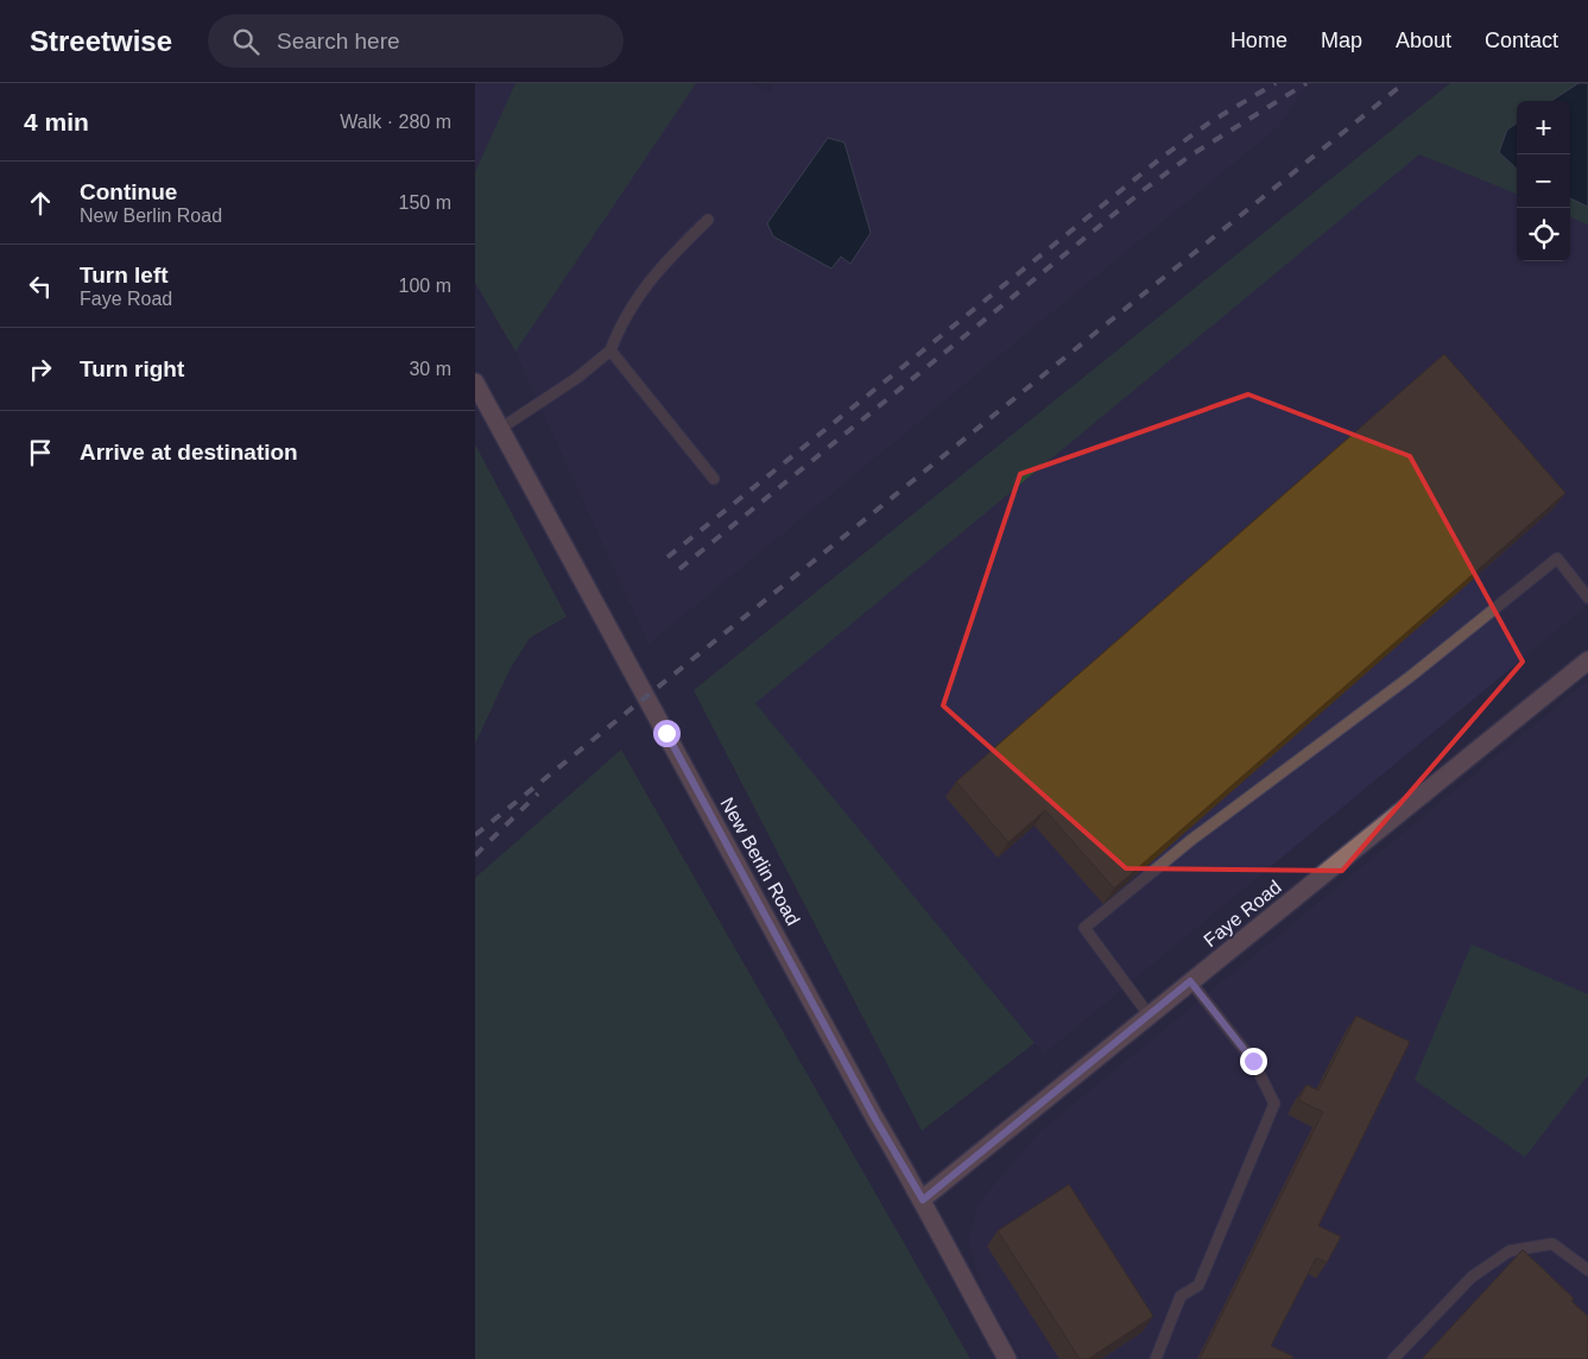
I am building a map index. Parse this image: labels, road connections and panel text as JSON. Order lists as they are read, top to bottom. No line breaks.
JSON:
{"streets":{"street":["New Berlin Road","Faye Road"]},"crossings":[["New Berlin Road","Faye Road"]],"page":{"header":"Streetwise","search":"Search here","nav":["Home","Map","About","Contact"],"heading":["4 min","Walk · 280 m"],"map_buttons":["+","−"],"list":[["Continue","New Berlin Road","150 m"],["Turn left","Faye Road","100 m"],["Turn right","30 m"],"Arrive at destination"]}}
